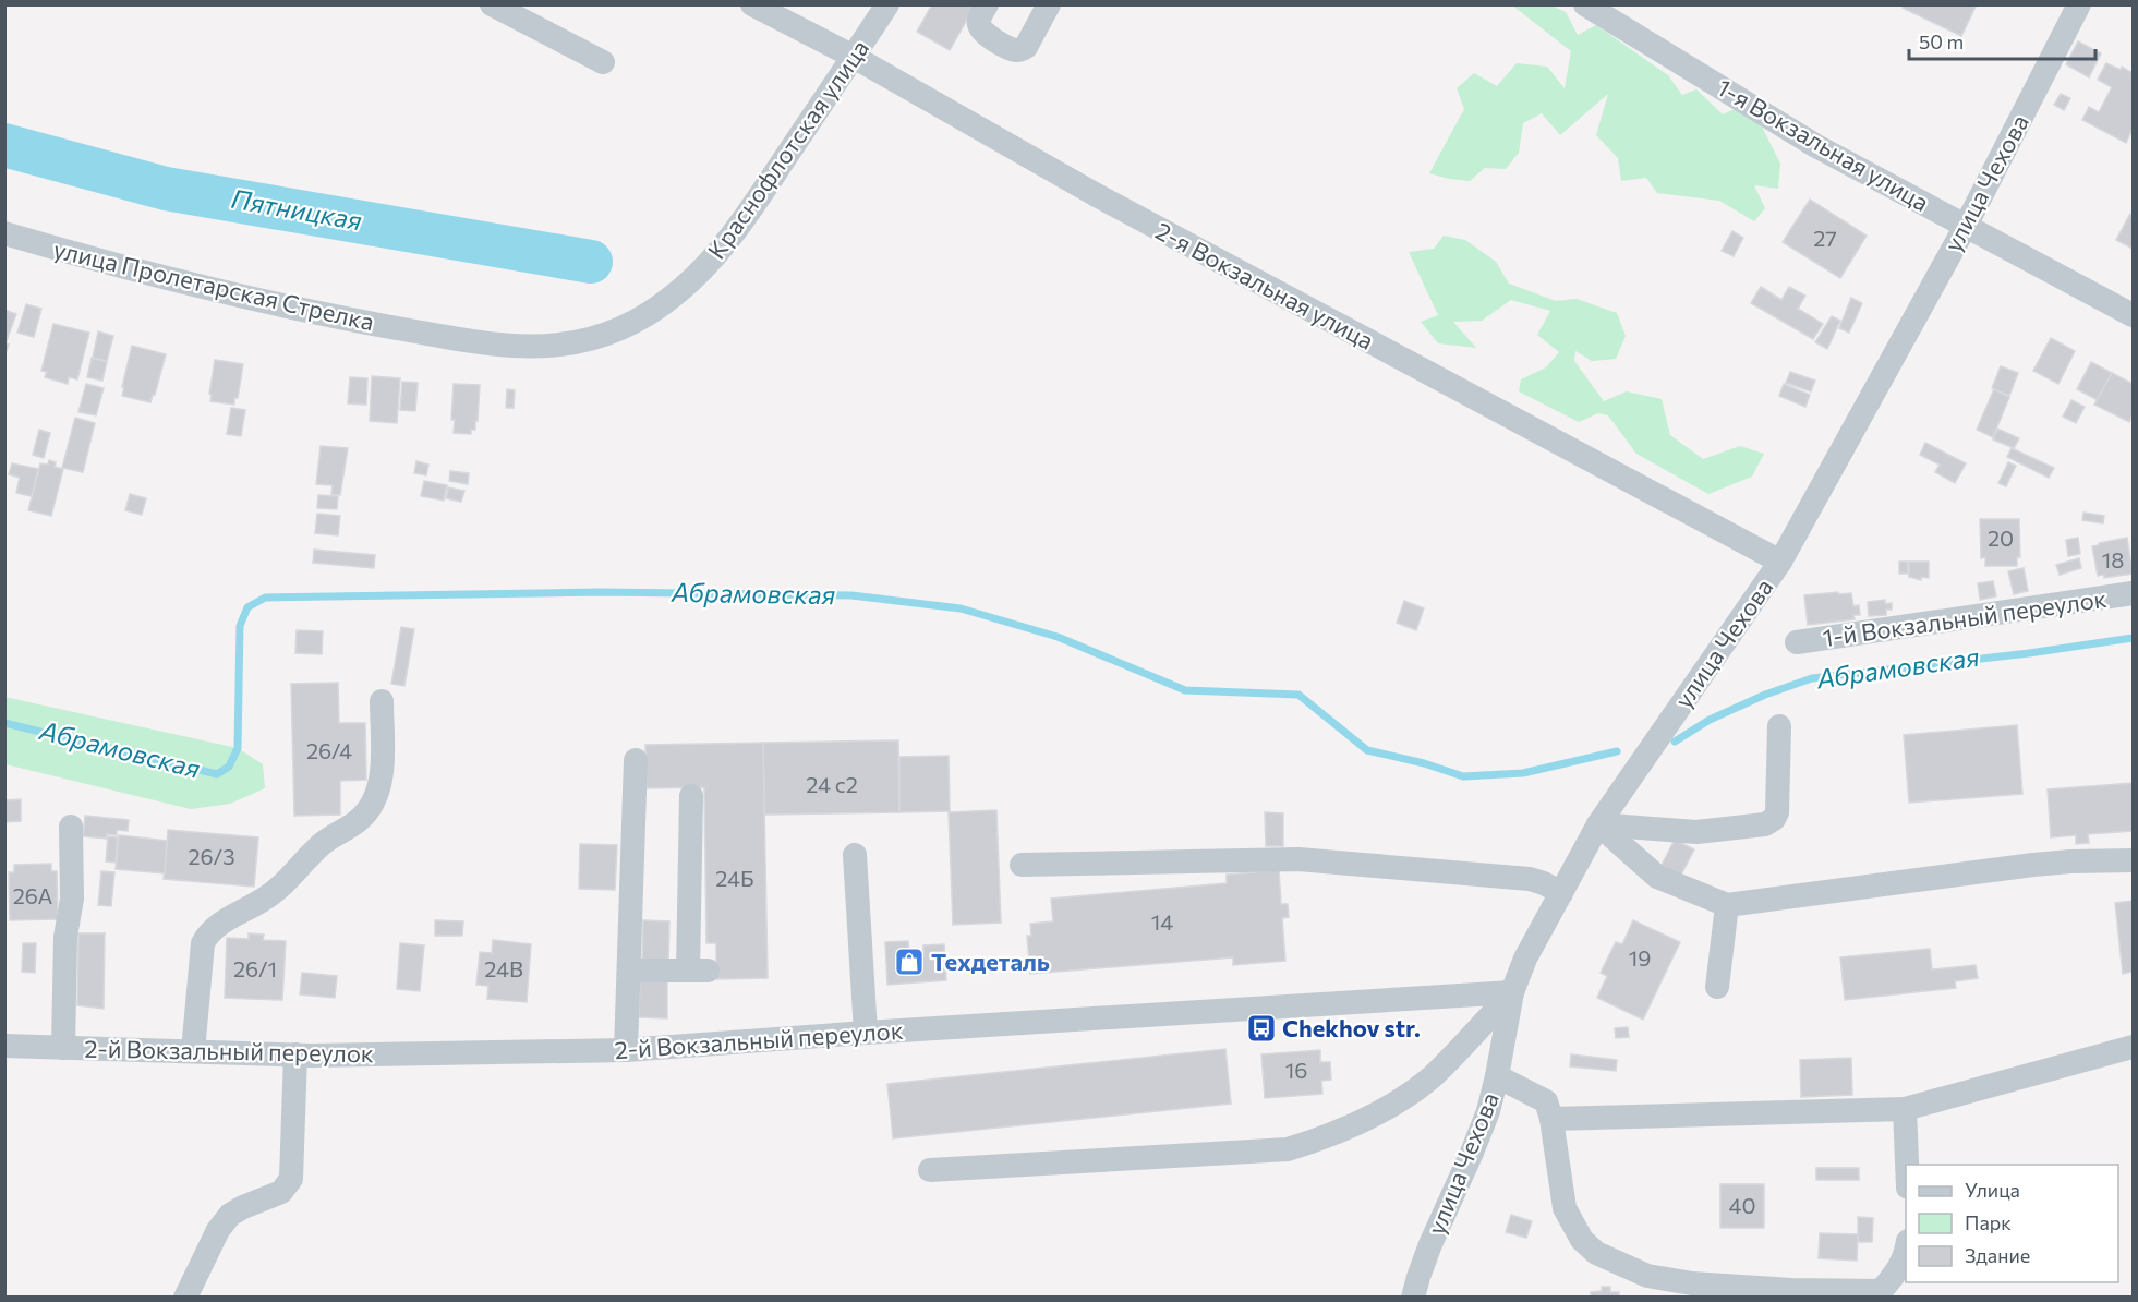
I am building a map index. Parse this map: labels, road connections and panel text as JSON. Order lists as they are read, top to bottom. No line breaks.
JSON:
{"streets":{"street":["1-я Вокзальная улица","Краснофлотская улица","улица Чехова","улица Пролетарская Стрелка","2-я Вокзальная улица","1-й Вокзальный переулок","2-й Вокзальный переулок"]},"crossings":[["1-я Вокзальная улица","улица Чехова"],["Краснофлотская улица","улица Пролетарская Стрелка"],["Краснофлотская улица","2-я Вокзальная улица"],["улица Чехова","2-я Вокзальная улица"],["улица Чехова","2-й Вокзальный переулок"]],"water":["Пятницкая","Абрамовская"],"places":{"shop":["Техдеталь"],"bus stop":["Chekhov str."]},"house_numbers":["27","20","18","26/4","24 с2","26/3","24Б","26А","14","19","26/1","24В","16","40"],"legend":["Улица","Парк","Здание"],"scale_bar":"50 m"}
